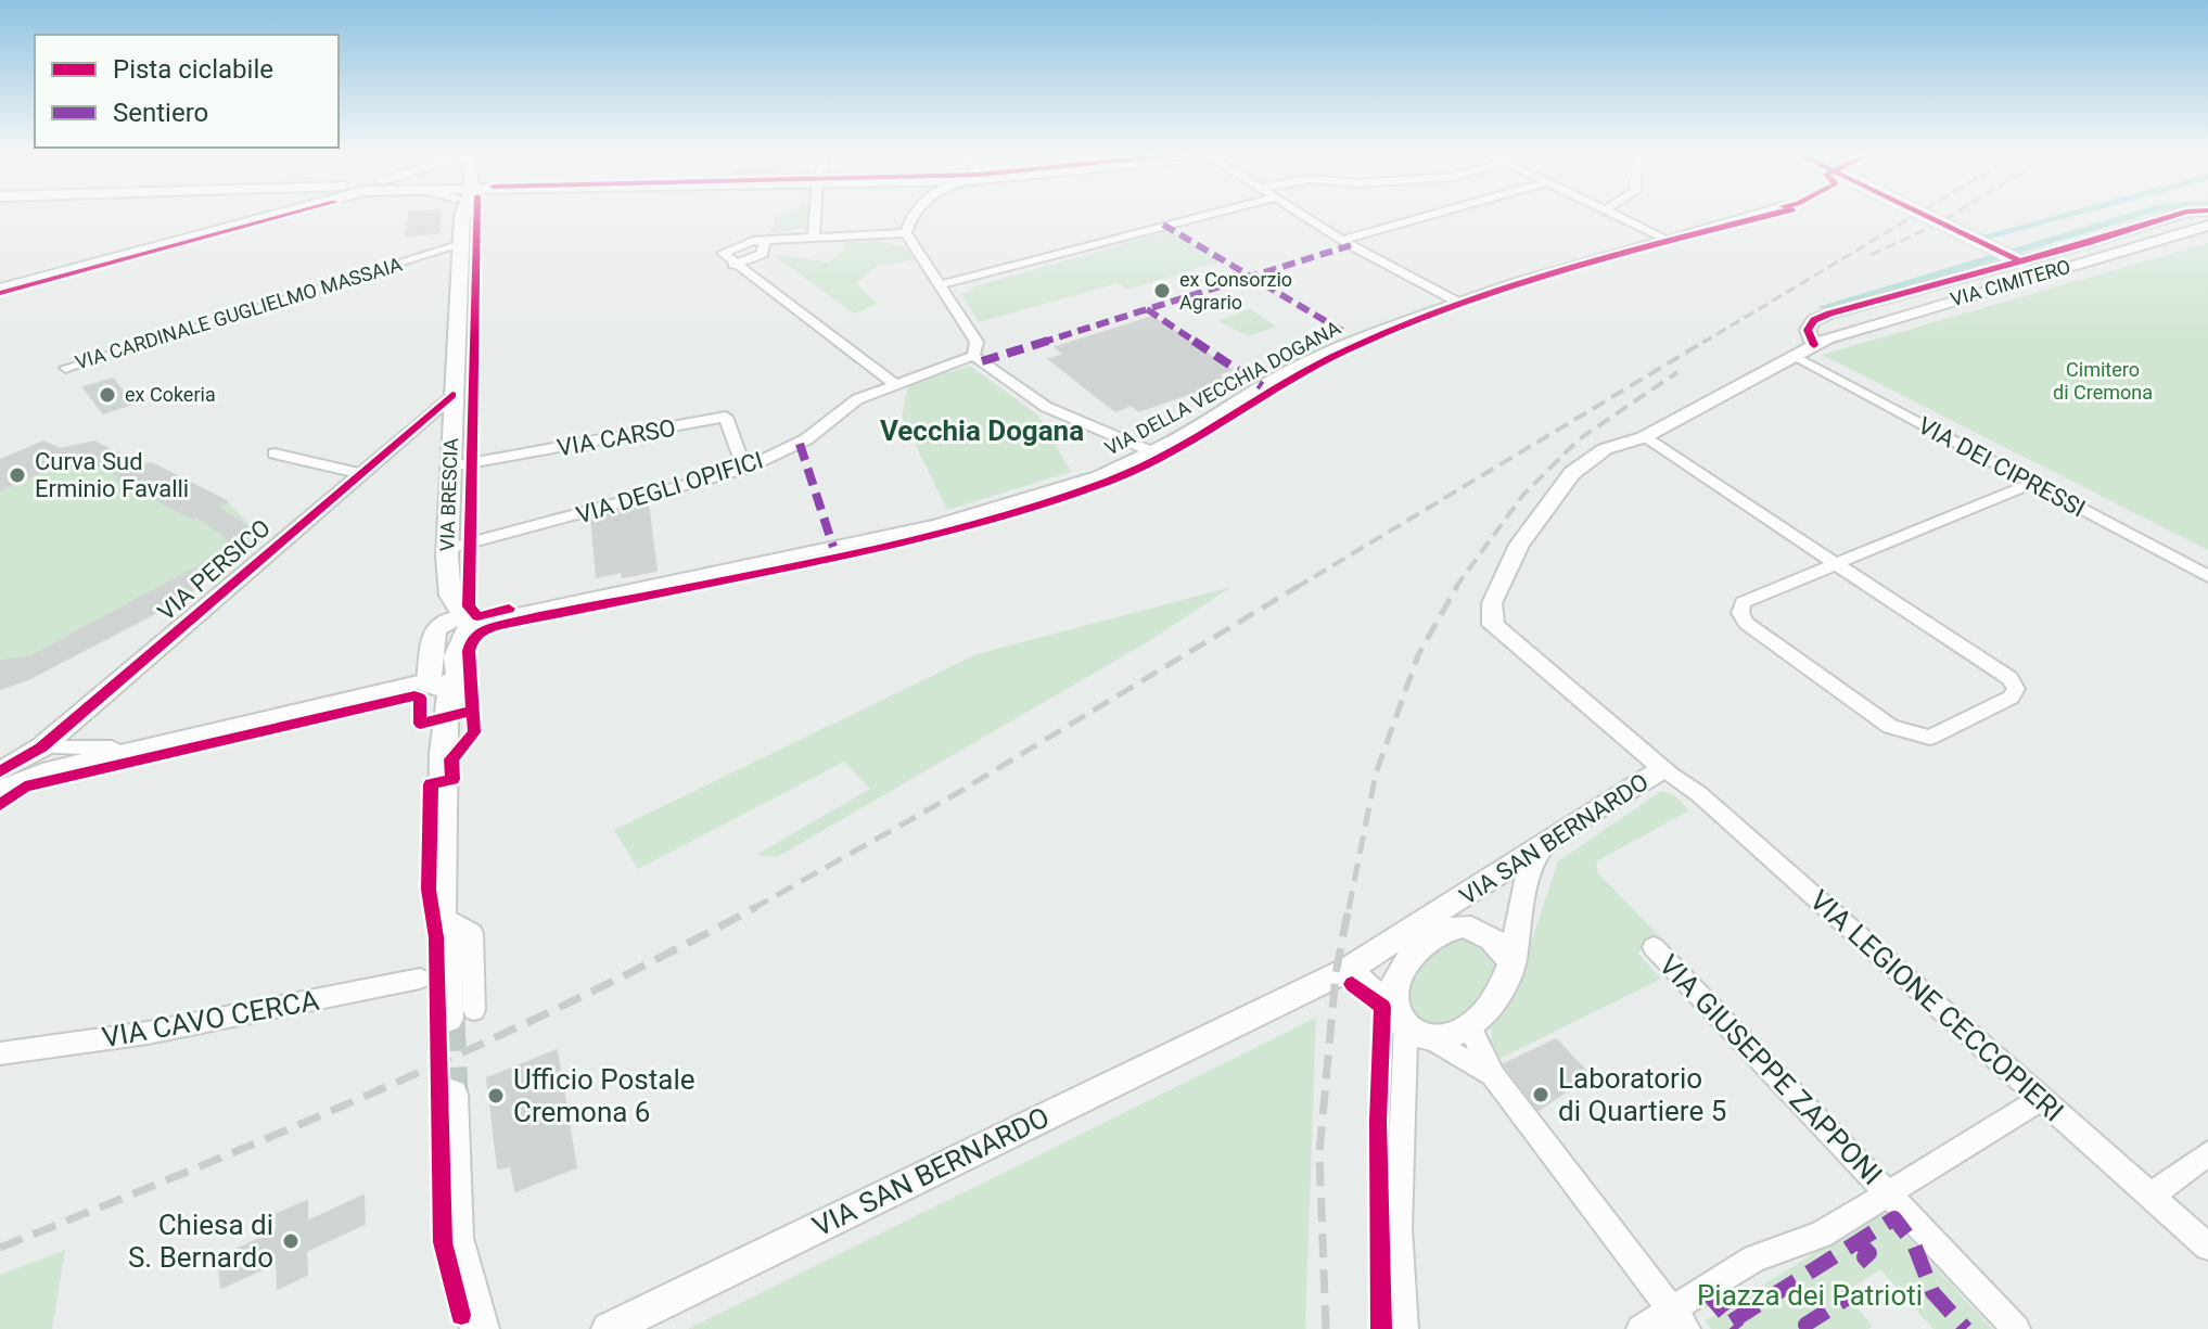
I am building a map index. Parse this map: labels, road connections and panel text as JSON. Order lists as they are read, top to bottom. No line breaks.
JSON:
{"streets":{"main road":["VIA BRESCIA"],"street":["VIA CIMITERO","VIA CARDINALE GUGLIELMO MASSAIA","VIA DELLA VECCHIA DOGANA","VIA CARSO","VIA DEI CIPRESSI","VIA DEGLI OPIFICI","VIA PERSICO","VIA SAN BERNARDO","VIA LEGIONE CECCOPIERI","VIA CAVO CERCA","VIA GIUSEPPE ZAPPONI"]},"crossings":[["VIA CIMITERO","VIA DEI CIPRESSI"],["VIA CIMITERO","VIA SAN BERNARDO"],["VIA CARDINALE GUGLIELMO MASSAIA","VIA BRESCIA"],["VIA DELLA VECCHIA DOGANA","VIA BRESCIA"],["VIA CARSO","VIA DEGLI OPIFICI"],["VIA CARSO","VIA BRESCIA"],["VIA DEI CIPRESSI","VIA SAN BERNARDO"],["VIA DEGLI OPIFICI","VIA BRESCIA"],["VIA BRESCIA","VIA PERSICO"],["VIA SAN BERNARDO","VIA LEGIONE CECCOPIERI"]],"districts":["Vecchia Dogana"],"parks":["Cimitero di Cremona","Piazza dei Patrioti"],"places":["ex Consorzio Agrario","ex Cokeria","Curva Sud Erminio Favalli","Laboratorio di Quartiere 5","Ufficio Postale Cremona 6","Chiesa di S. Bernardo"],"legend":["Pista ciclabile","Sentiero"]}
